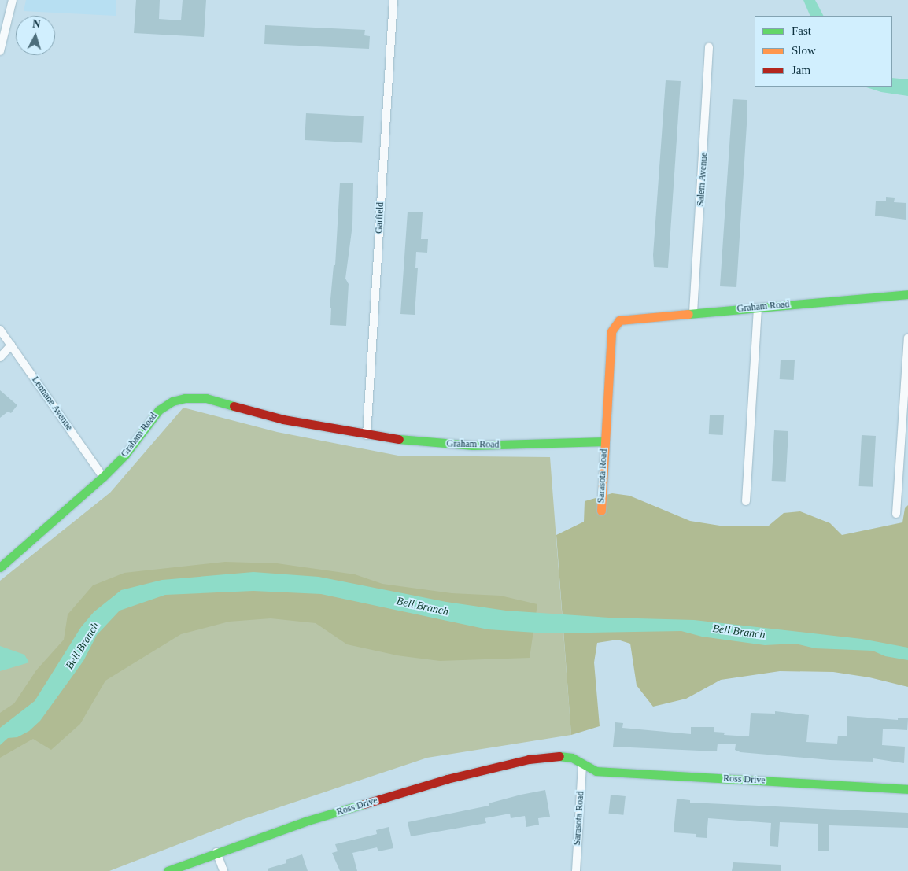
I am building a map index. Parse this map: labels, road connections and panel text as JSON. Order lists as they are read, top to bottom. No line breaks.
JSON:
{"streets":{"street":["Salem Avenue","Garfield","Graham Road","Lennane Avenue","Sarasota Road","Ross Drive"]},"crossings":[["Salem Avenue","Graham Road"],["Garfield","Graham Road"],["Graham Road","Lennane Avenue"],["Graham Road","Sarasota Road"],["Sarasota Road","Ross Drive"]],"water":["Bell Branch"],"legend":["Fast","Slow","Jam"],"north":"top"}
